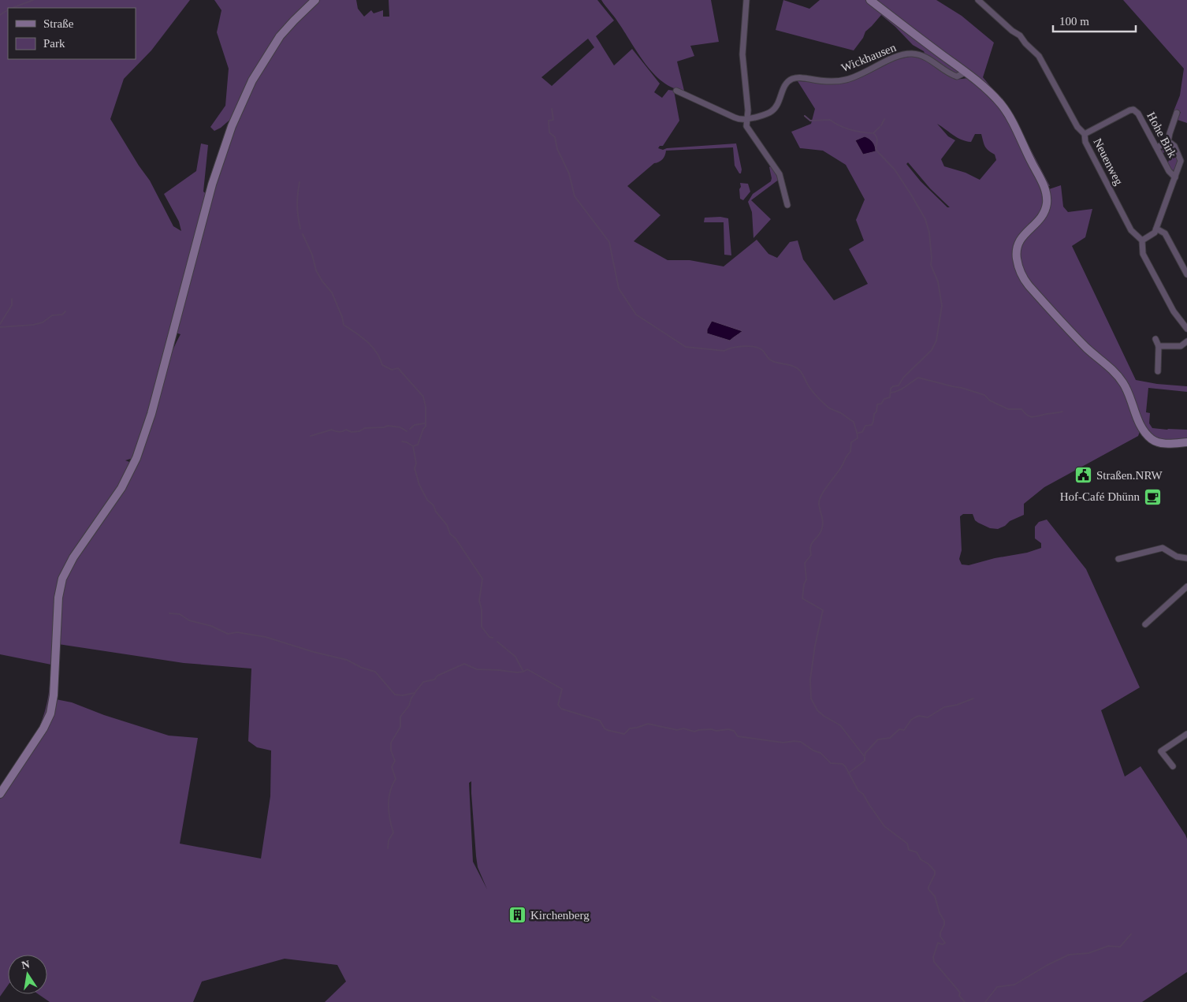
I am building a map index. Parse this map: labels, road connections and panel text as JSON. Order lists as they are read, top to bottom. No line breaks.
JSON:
{"streets":{"street":["Wickhausen","Hohe Birk","Neuenweg"]},"crossings":[["Hohe Birk","Neuenweg"]],"places":{"public building":["Straßen.NRW"],"cafe":["Hof-Café Dhünn"],"building":["Kirchenberg"]},"legend":["Straße","Park"],"scale_bar":"100 m","north":"top"}
